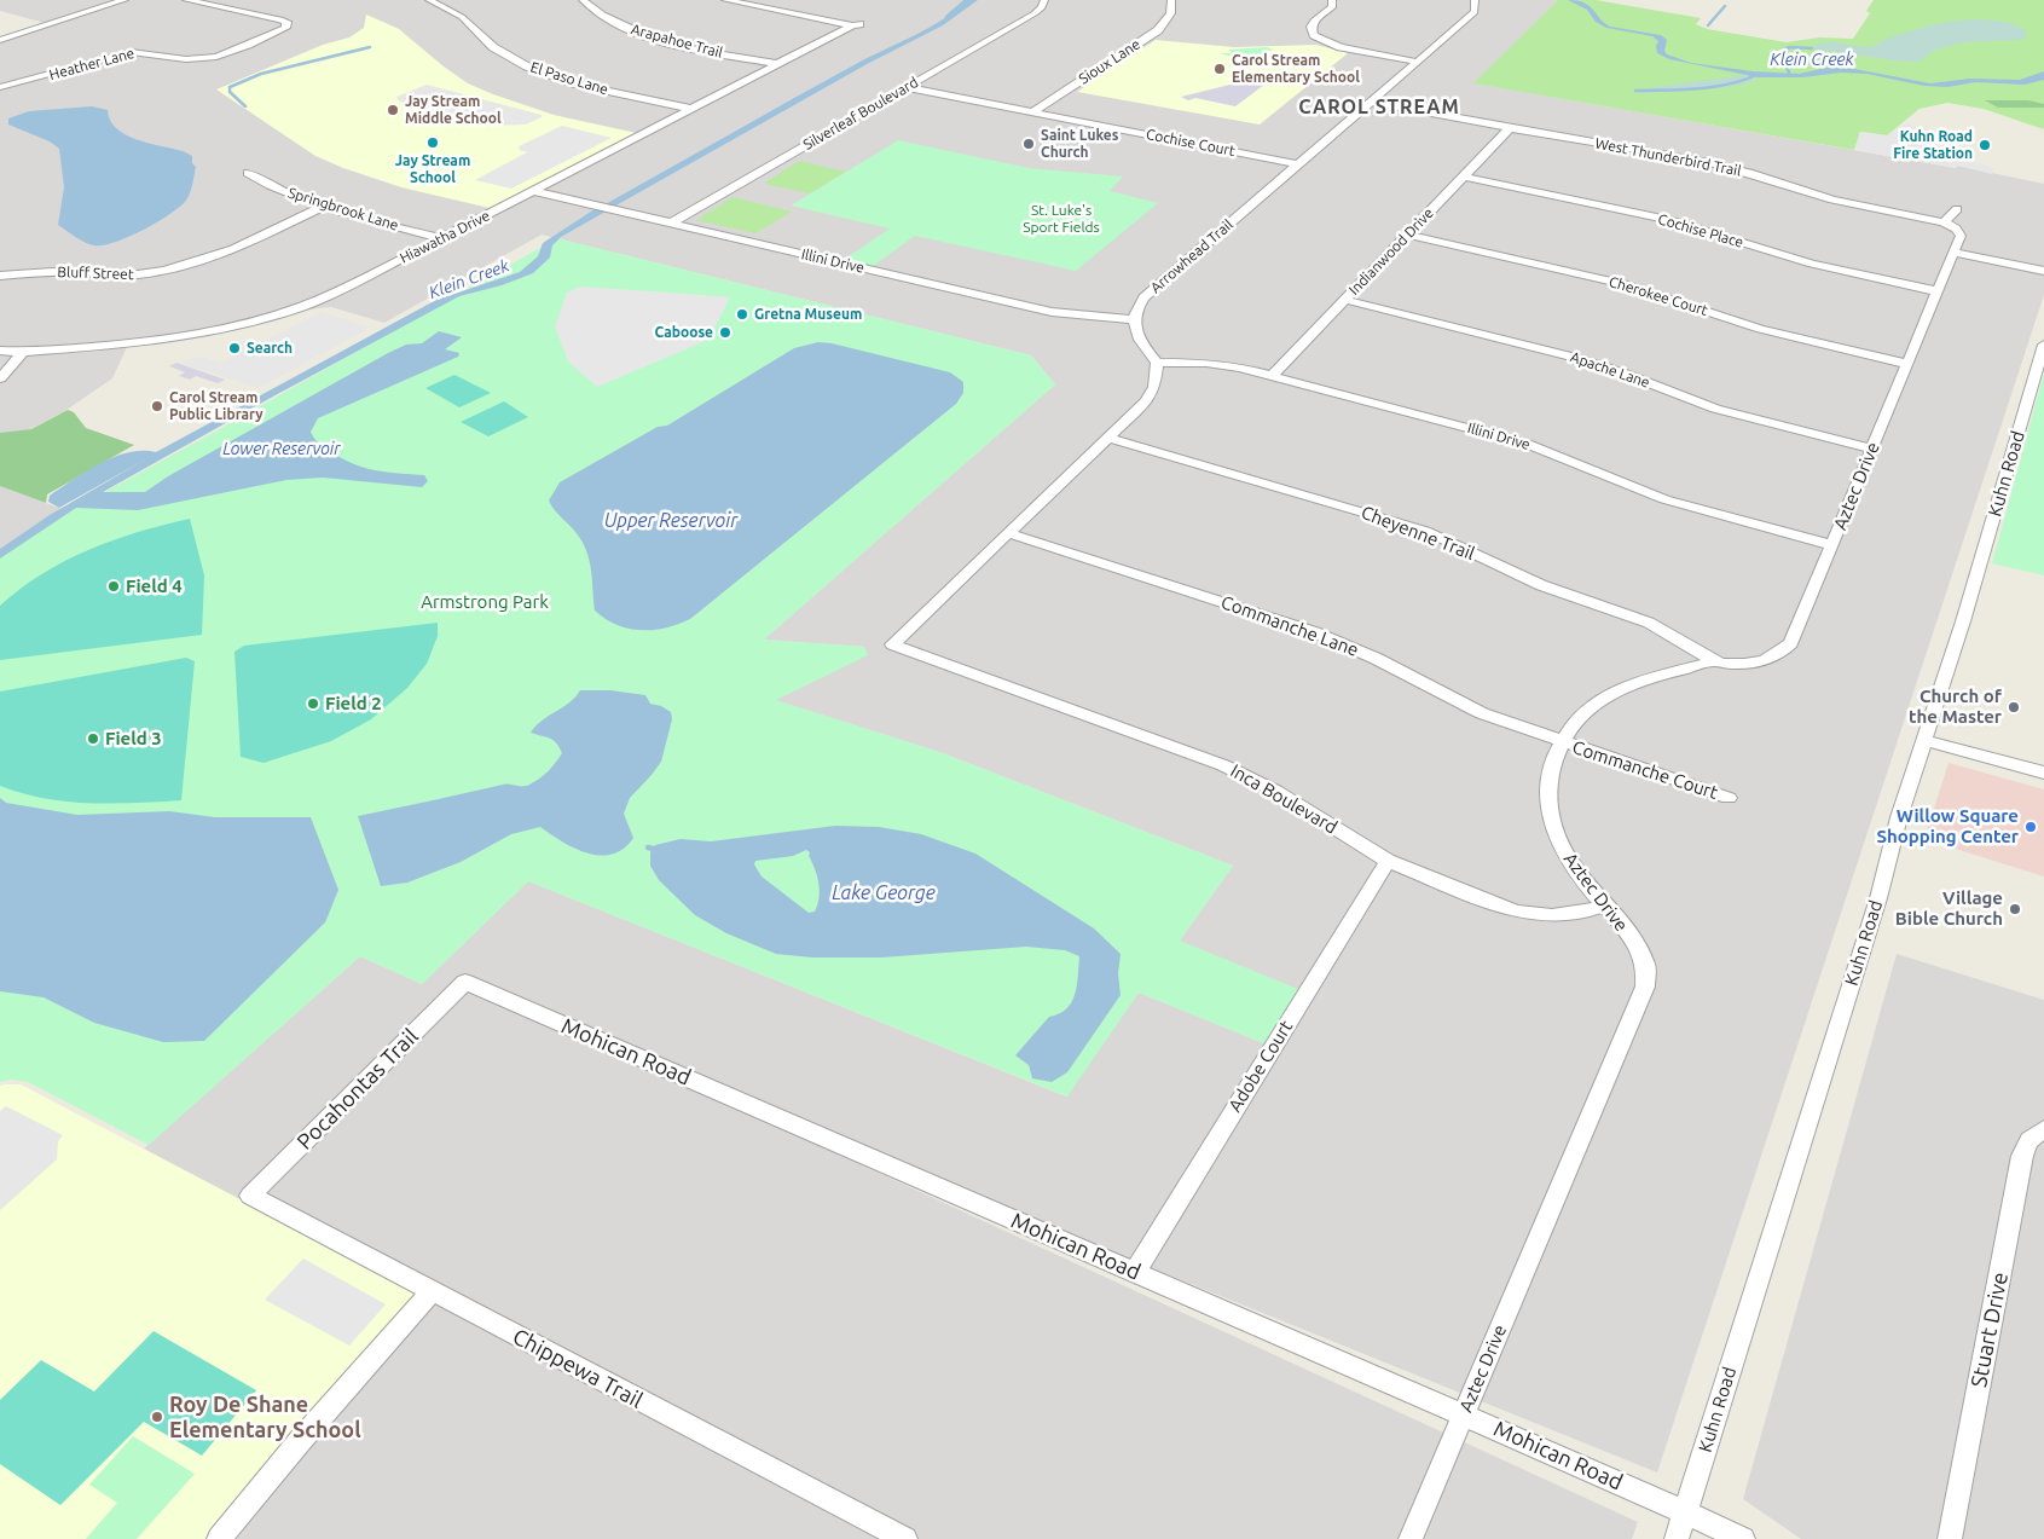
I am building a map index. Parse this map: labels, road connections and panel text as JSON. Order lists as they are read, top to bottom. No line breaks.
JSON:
{"streets":{"street":["Arapahoe Trail","Sioux Lane","Heather Lane","El Paso Lane","Silverleaf Boulevard","Cochise Court","West Thunderbird Trail","Springbrook Lane","Cochise Place","Hiawatha Drive","Indianwood Drive","Arrowhead Trail","Illini Drive","Bluff Street","Cherokee Court","Apache Lane","Kuhn Road","Aztec Drive","Cheyenne Trail","Commanche Lane","Commanche Court","Inca Boulevard","Mohican Road","Adobe Court","Pocahontas Trail","Stuart Drive","Chippewa Trail"]},"crossings":[["Arapahoe Trail","Hiawatha Drive"],["Sioux Lane","Cochise Court"],["El Paso Lane","Hiawatha Drive"],["Silverleaf Boulevard","Cochise Court"],["Silverleaf Boulevard","Illini Drive"],["Cochise Court","Arrowhead Trail"],["West Thunderbird Trail","Indianwood Drive"],["West Thunderbird Trail","Arrowhead Trail"],["West Thunderbird Trail","Aztec Drive"],["Springbrook Lane","Hiawatha Drive"],["Springbrook Lane","Bluff Street"],["Cochise Place","Indianwood Drive"],["Cochise Place","Aztec Drive"],["Hiawatha Drive","Illini Drive"],["Indianwood Drive","Illini Drive"],["Indianwood Drive","Cherokee Court"],["Indianwood Drive","Apache Lane"],["Arrowhead Trail","Illini Drive"],["Illini Drive","Aztec Drive"],["Cherokee Court","Aztec Drive"],["Apache Lane","Aztec Drive"],["Kuhn Road","Mohican Road"],["Aztec Drive","Cheyenne Trail"],["Aztec Drive","Commanche Lane"],["Aztec Drive","Commanche Court"],["Aztec Drive","Inca Boulevard"],["Aztec Drive","Mohican Road"],["Commanche Lane","Commanche Court"],["Commanche Lane","Inca Boulevard"],["Inca Boulevard","Adobe Court"],["Mohican Road","Adobe Court"],["Mohican Road","Pocahontas Trail"],["Pocahontas Trail","Chippewa Trail"]],"districts":["CAROL STREAM"],"water":["Klein Creek","Lower Reservoir","Upper Reservoir","Lake George"],"parks":["St. Luke's Sport Fields","Armstrong Park"],"places":["Carol Stream Elementary School","Jay Stream Middle School","Jay Stream School","Saint Lukes Church","Kuhn Road Fire Station","Gretna Museum","Caboose","Search","Carol Stream Public Library","Field 4","Field 2","Church of the Master","Field 3","Willow Square Shopping Center","Village Bible Church","Roy De Shane Elementary School"]}
